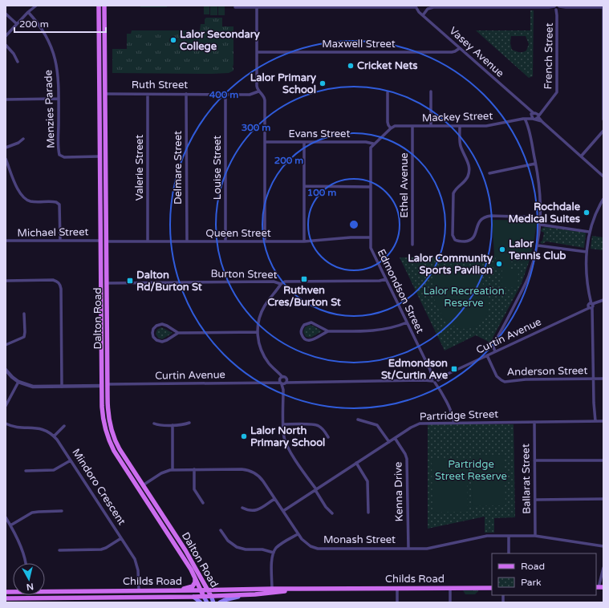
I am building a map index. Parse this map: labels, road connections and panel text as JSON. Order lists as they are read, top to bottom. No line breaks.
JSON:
{"streets":{"main road":["Ruth Street","Burton Street","Dalton Road","Mindoro Crescent","Monash Street","Childs Road"],"street":["Maxwell Street","Vasey Avenue","French Street","Menzies Parade","Mackey Street","Evans Street","Valerie Street","Delmare Street","Louise Street","Ethel Avenue","Michael Street","Queen Street","Edmondson Street","Curtin Avenue","Anderson Street","Partridge Street","Ballarat Street","Kenna Drive"]},"crossings":[["Maxwell Street","Vasey Avenue"],["Vasey Avenue","French Street"],["Vasey Avenue","Mackey Street"],["French Street","Mackey Street"],["Ruth Street","Valerie Street"],["Ruth Street","Delmare Street"],["Ruth Street","Louise Street"],["Ruth Street","Dalton Road"],["Menzies Parade","Dalton Road"],["Mackey Street","Ethel Avenue"],["Evans Street","Edmondson Street"],["Valerie Street","Queen Street"],["Delmare Street","Queen Street"],["Louise Street","Queen Street"],["Michael Street","Dalton Road"],["Queen Street","Edmondson Street"],["Queen Street","Dalton Road"],["Burton Street","Edmondson Street"],["Burton Street","Dalton Road"],["Edmondson Street","Curtin Avenue"],["Edmondson Street","Partridge Street"],["Dalton Road","Curtin Avenue"],["Dalton Road","Monash Street"],["Dalton Road","Childs Road"],["Curtin Avenue","Anderson Street"],["Partridge Street","Ballarat Street"],["Partridge Street","Kenna Drive"],["Partridge Street","Monash Street"],["Ballarat Street","Monash Street"],["Mindoro Crescent","Childs Road"],["Kenna Drive","Monash Street"]],"parks":["Lalor Recreation Reserve","Partridge Street Reserve"],"places":{"other":["Lalor Secondary College","Cricket Nets","Lalor Primary School","Rochdale Medical Suites","Lalor Tennis Club","Lalor Community Sports Pavilion","Lalor North Primary School"],"transit":["Ruthven Cres/Burton St","Dalton Rd/Burton St","Edmondson St/Curtin Ave"]},"legend":["Road","Park"],"scale_bar":"200 m","north":"bottom","rings":["400 m","300 m","200 m","100 m"]}
